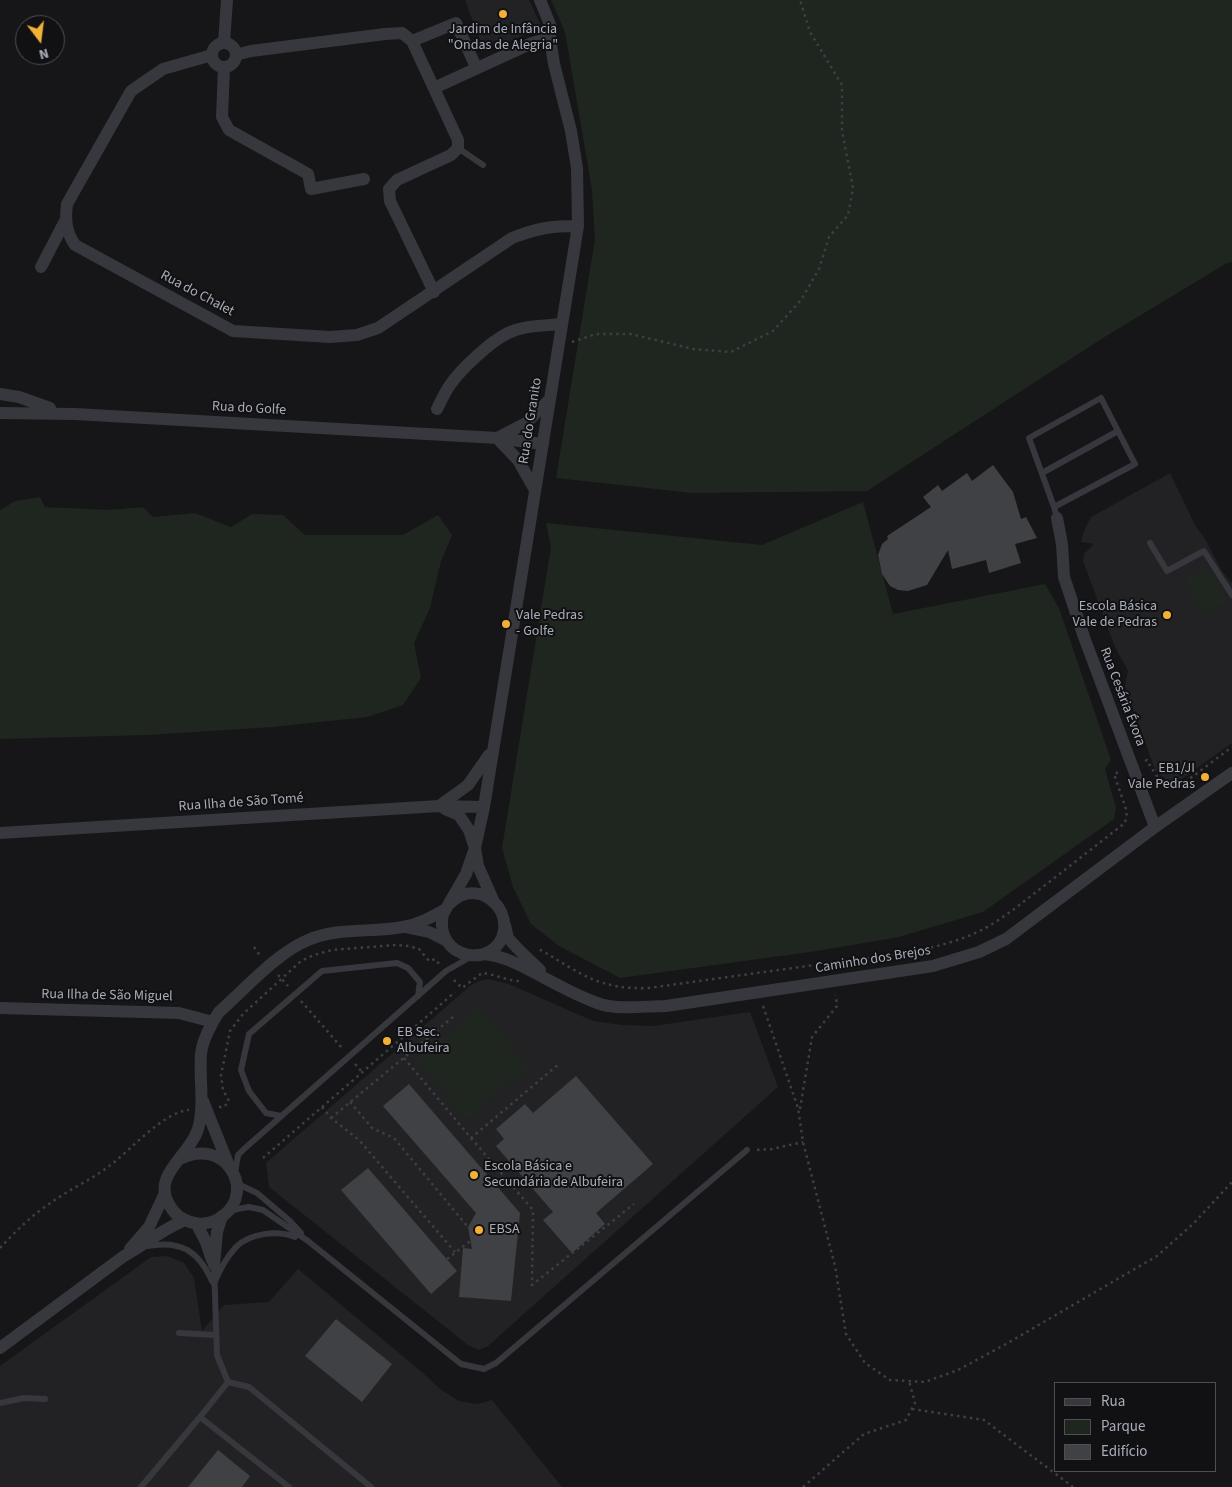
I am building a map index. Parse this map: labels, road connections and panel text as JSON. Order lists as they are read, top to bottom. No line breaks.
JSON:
{"streets":{"street":["Rua do Chalet","Rua do Golfe","Rua do Granito","Rua Cesária Évora","Rua Ilha de São Tomé","Caminho dos Brejos","Rua Ilha de São Miguel"]},"crossings":[["Rua do Chalet","Rua do Granito"],["Rua do Golfe","Rua do Granito"],["Rua do Granito","Rua Ilha de São Tomé"],["Rua do Granito","Caminho dos Brejos"],["Rua Cesária Évora","Caminho dos Brejos"]],"places":["Jardim de Infância \"Ondas de Alegria\"","Escola Básica Vale de Pedras","Vale Pedras - Golfe","EB1/JI Vale Pedras","EB Sec. Albufeira","Escola Básica e Secundária de Albufeira","EBSA"],"legend":["Rua","Parque","Edifício"],"north":"bottom"}
